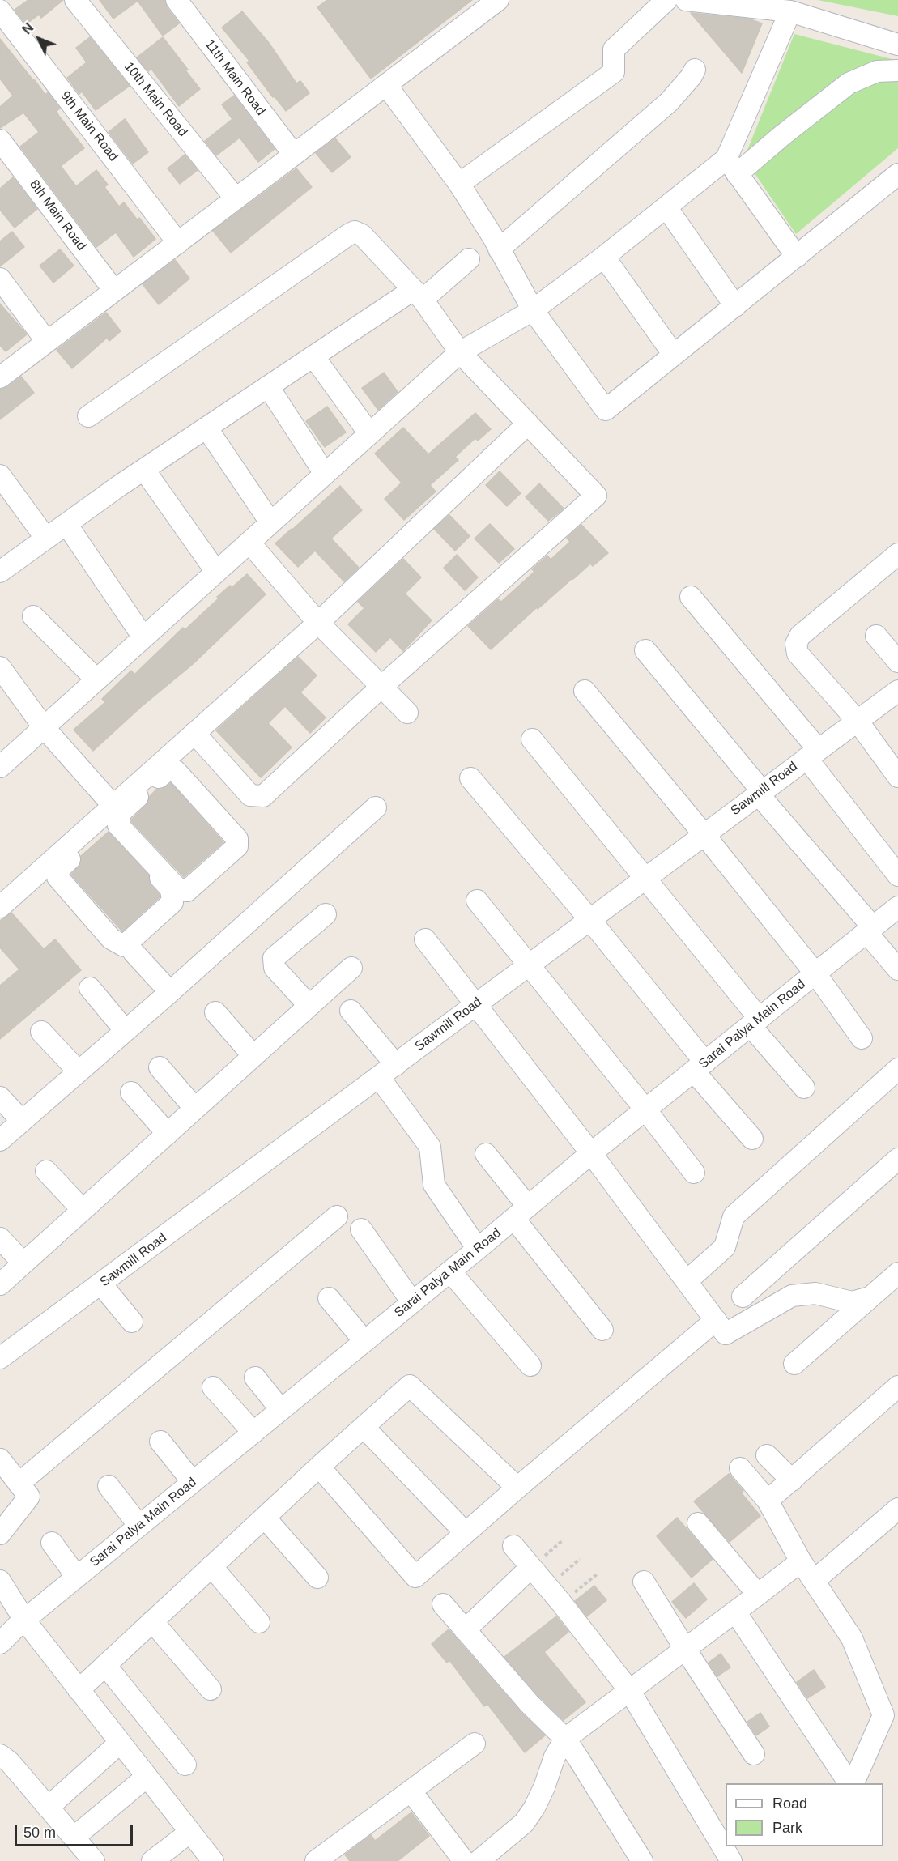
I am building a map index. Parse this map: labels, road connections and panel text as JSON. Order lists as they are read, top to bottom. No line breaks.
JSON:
{"streets":{"street":["11th Main Road","10th Main Road","9th Main Road","8th Main Road","Sawmill Road","Sarai Palya Main Road"]},"legend":["Road","Park"],"scale_bar":"50 m","north":"top left"}
